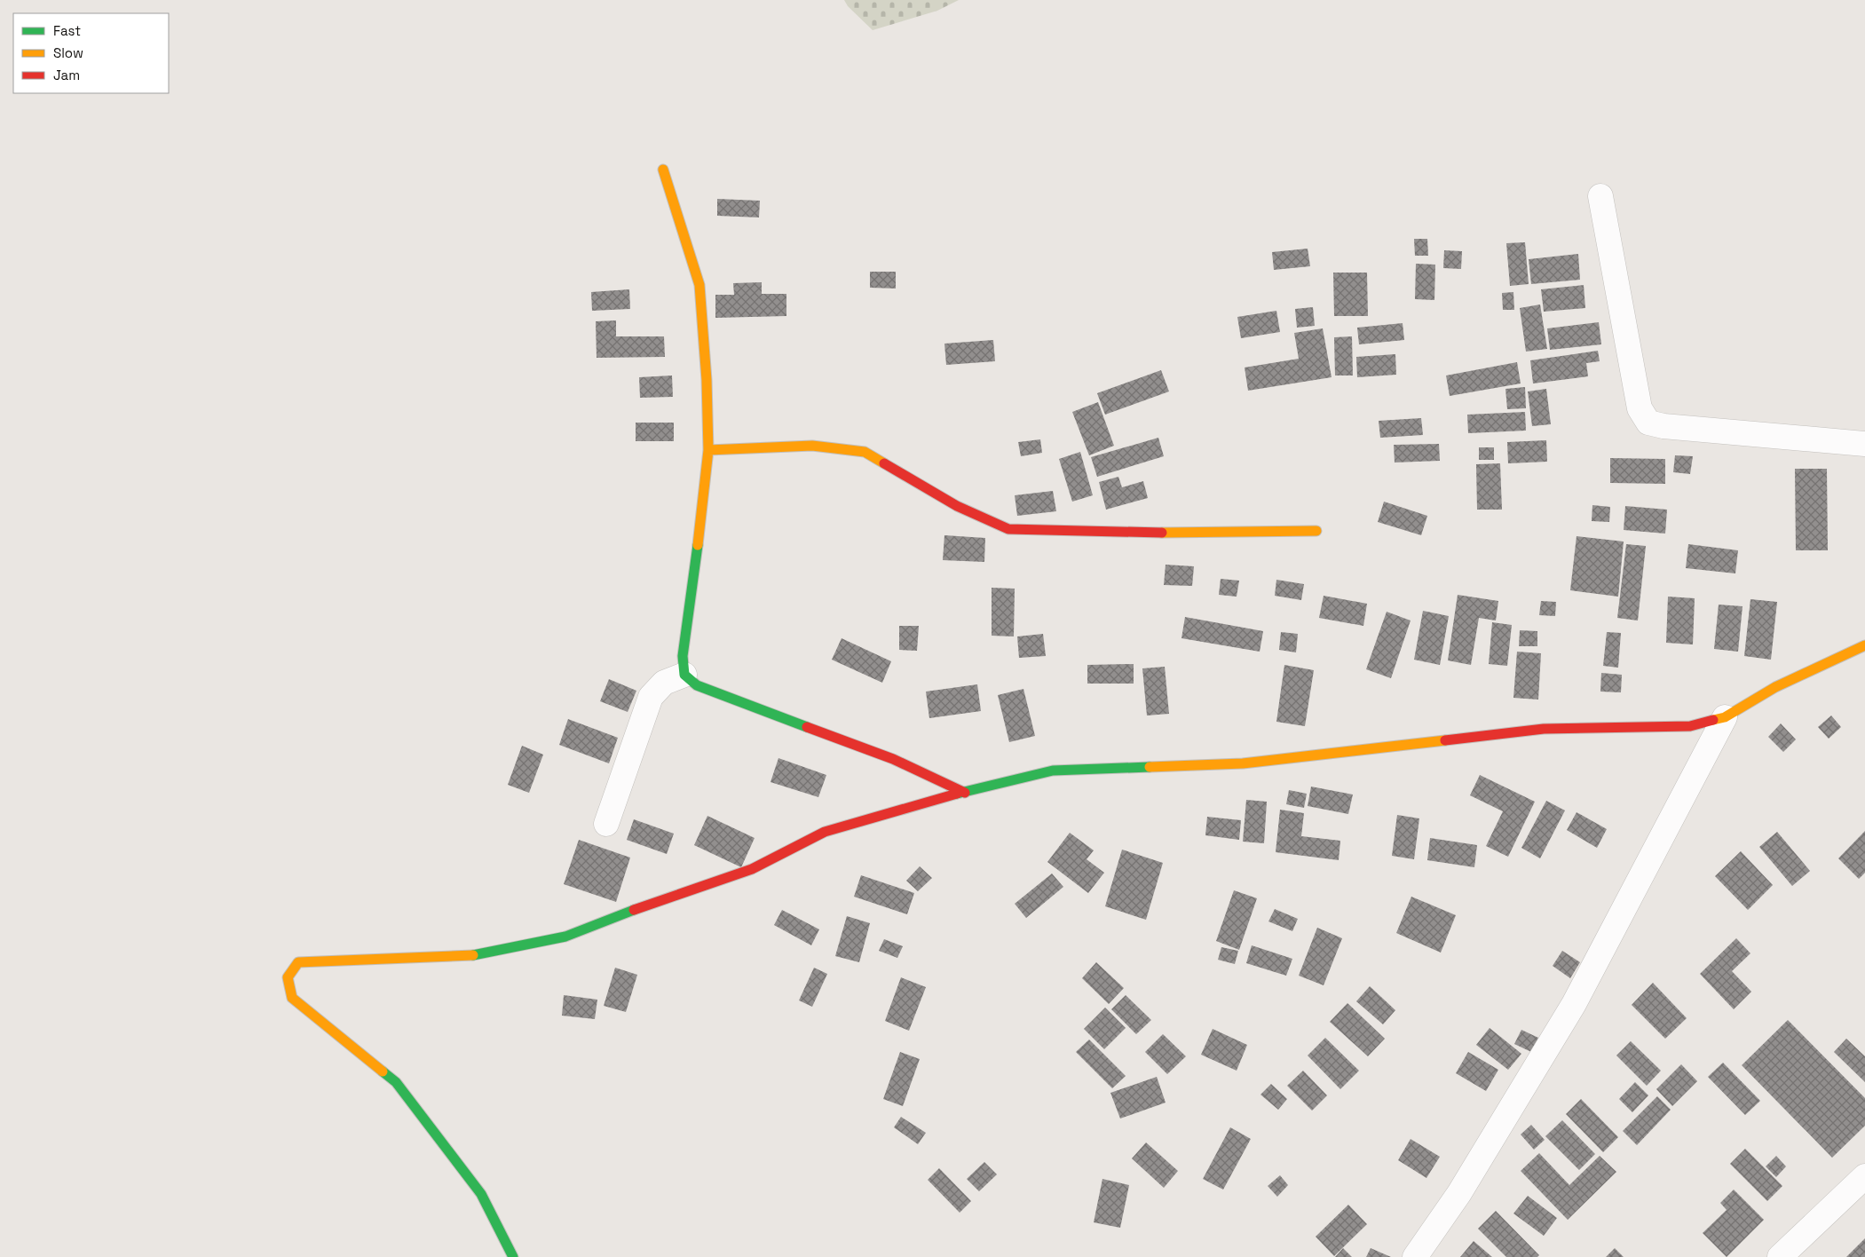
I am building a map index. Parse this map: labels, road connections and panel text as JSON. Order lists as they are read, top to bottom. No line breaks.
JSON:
{"legend":["Fast","Slow","Jam"]}
